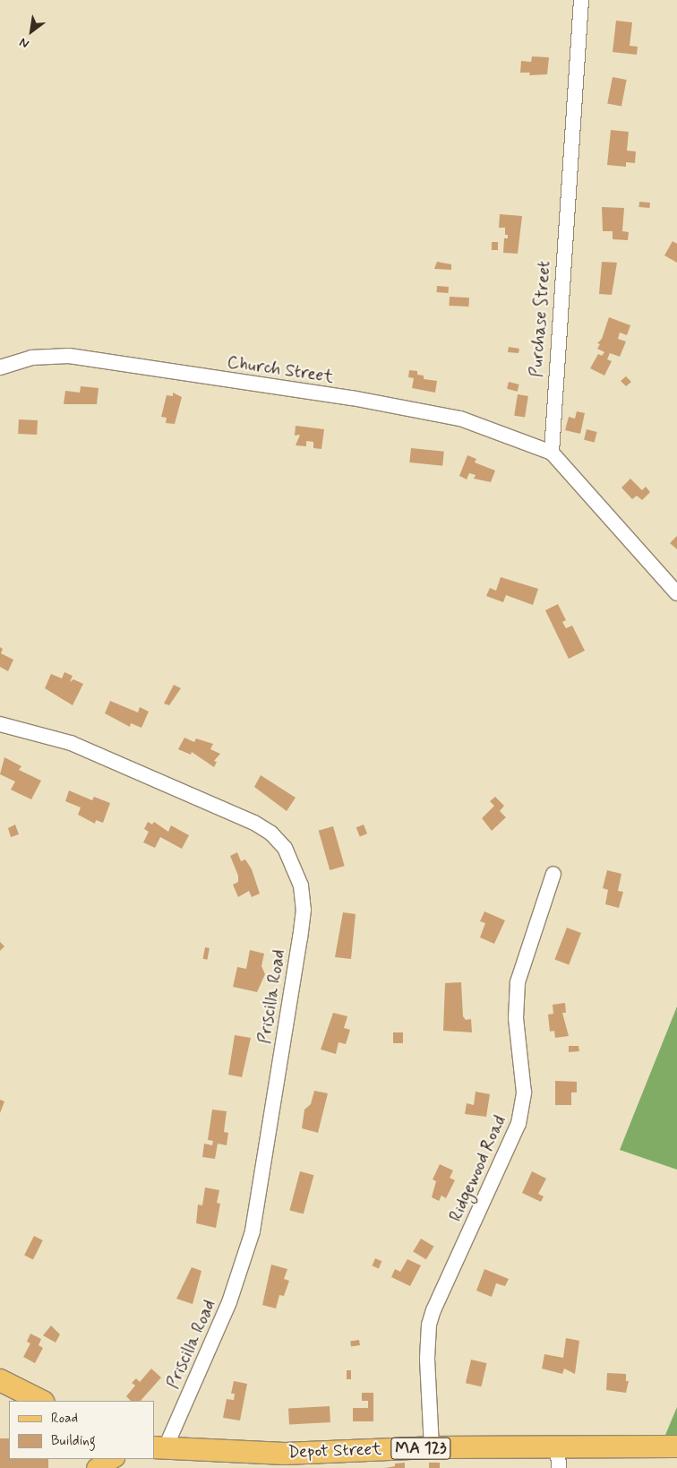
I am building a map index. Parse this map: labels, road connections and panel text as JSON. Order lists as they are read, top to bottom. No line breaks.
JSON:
{"streets":{"highway":["MA 123","Depot Street"],"street":["Purchase Street","Church Street","Priscilla Road","Ridgewood Road"]},"crossings":[["Purchase Street","Church Street"],["Priscilla Road","Depot Street"],["Ridgewood Road","Depot Street"]],"legend":["Road","Building"],"north":"bottom left"}
